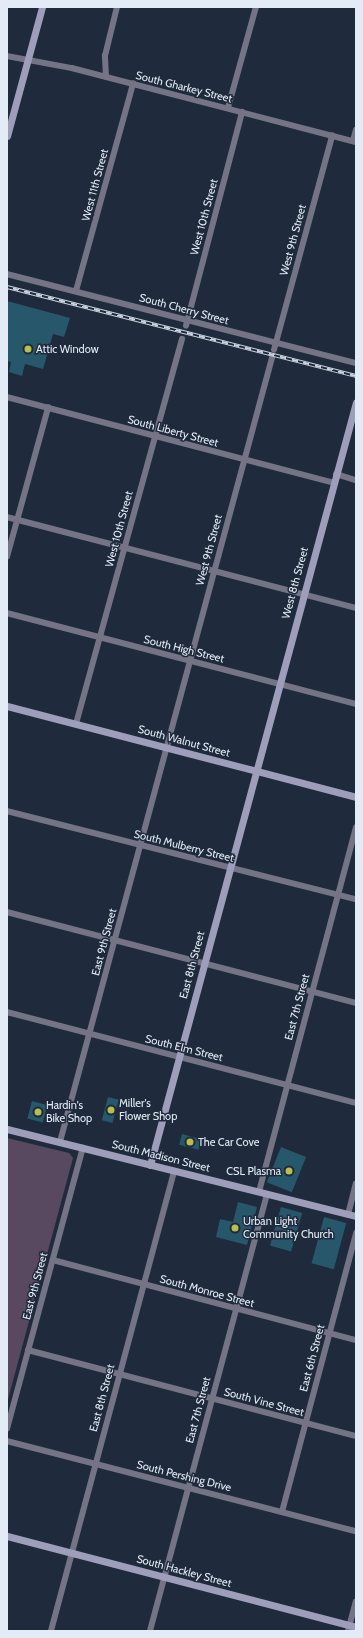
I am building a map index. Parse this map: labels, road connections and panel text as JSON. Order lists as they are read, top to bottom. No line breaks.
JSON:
{"streets":{"street":["South Gharkey Street","West 11th Street","West 10th Street","West 9th Street","South Cherry Street","South Liberty Street","West 8th Street","South High Street","South Walnut Street","South Mulberry Street","East 9th Street","East 8th Street","East 7th Street","South Elm Street","South Madison Street","South Monroe Street","East 6th Street","South Vine Street","South Pershing Drive","South Hackley Street"]},"crossings":[["South Gharkey Street","West 11th Street"],["South Gharkey Street","West 10th Street"],["South Gharkey Street","West 9th Street"],["West 11th Street","South Cherry Street"],["West 10th Street","South Cherry Street"],["West 10th Street","South Liberty Street"],["West 10th Street","South High Street"],["West 10th Street","South Walnut Street"],["West 9th Street","South Cherry Street"],["West 9th Street","South Liberty Street"],["West 9th Street","South High Street"],["West 9th Street","South Walnut Street"],["West 9th Street","East 9th Street"],["South Liberty Street","West 8th Street"],["West 8th Street","South High Street"],["West 8th Street","South Walnut Street"],["West 8th Street","East 8th Street"],["South Walnut Street","East 9th Street"],["South Walnut Street","East 8th Street"],["South Mulberry Street","East 9th Street"],["South Mulberry Street","East 8th Street"],["South Mulberry Street","East 7th Street"],["East 9th Street","South Elm Street"],["East 9th Street","South Madison Street"],["East 9th Street","South Monroe Street"],["East 9th Street","South Vine Street"],["East 8th Street","South Elm Street"],["East 8th Street","South Madison Street"],["East 8th Street","South Monroe Street"],["East 8th Street","South Vine Street"],["East 8th Street","South Pershing Drive"],["East 8th Street","South Hackley Street"],["East 7th Street","South Elm Street"],["East 7th Street","South Madison Street"],["East 7th Street","South Monroe Street"],["East 7th Street","South Vine Street"],["East 7th Street","South Pershing Drive"],["East 7th Street","South Hackley Street"],["South Monroe Street","East 6th Street"],["East 6th Street","South Vine Street"],["East 6th Street","South Pershing Drive"]],"places":["Attic Window","Miller's Flower Shop","Hardin's Bike Shop","The Car Cove","CSL Plasma","Urban Light Community Church"]}
